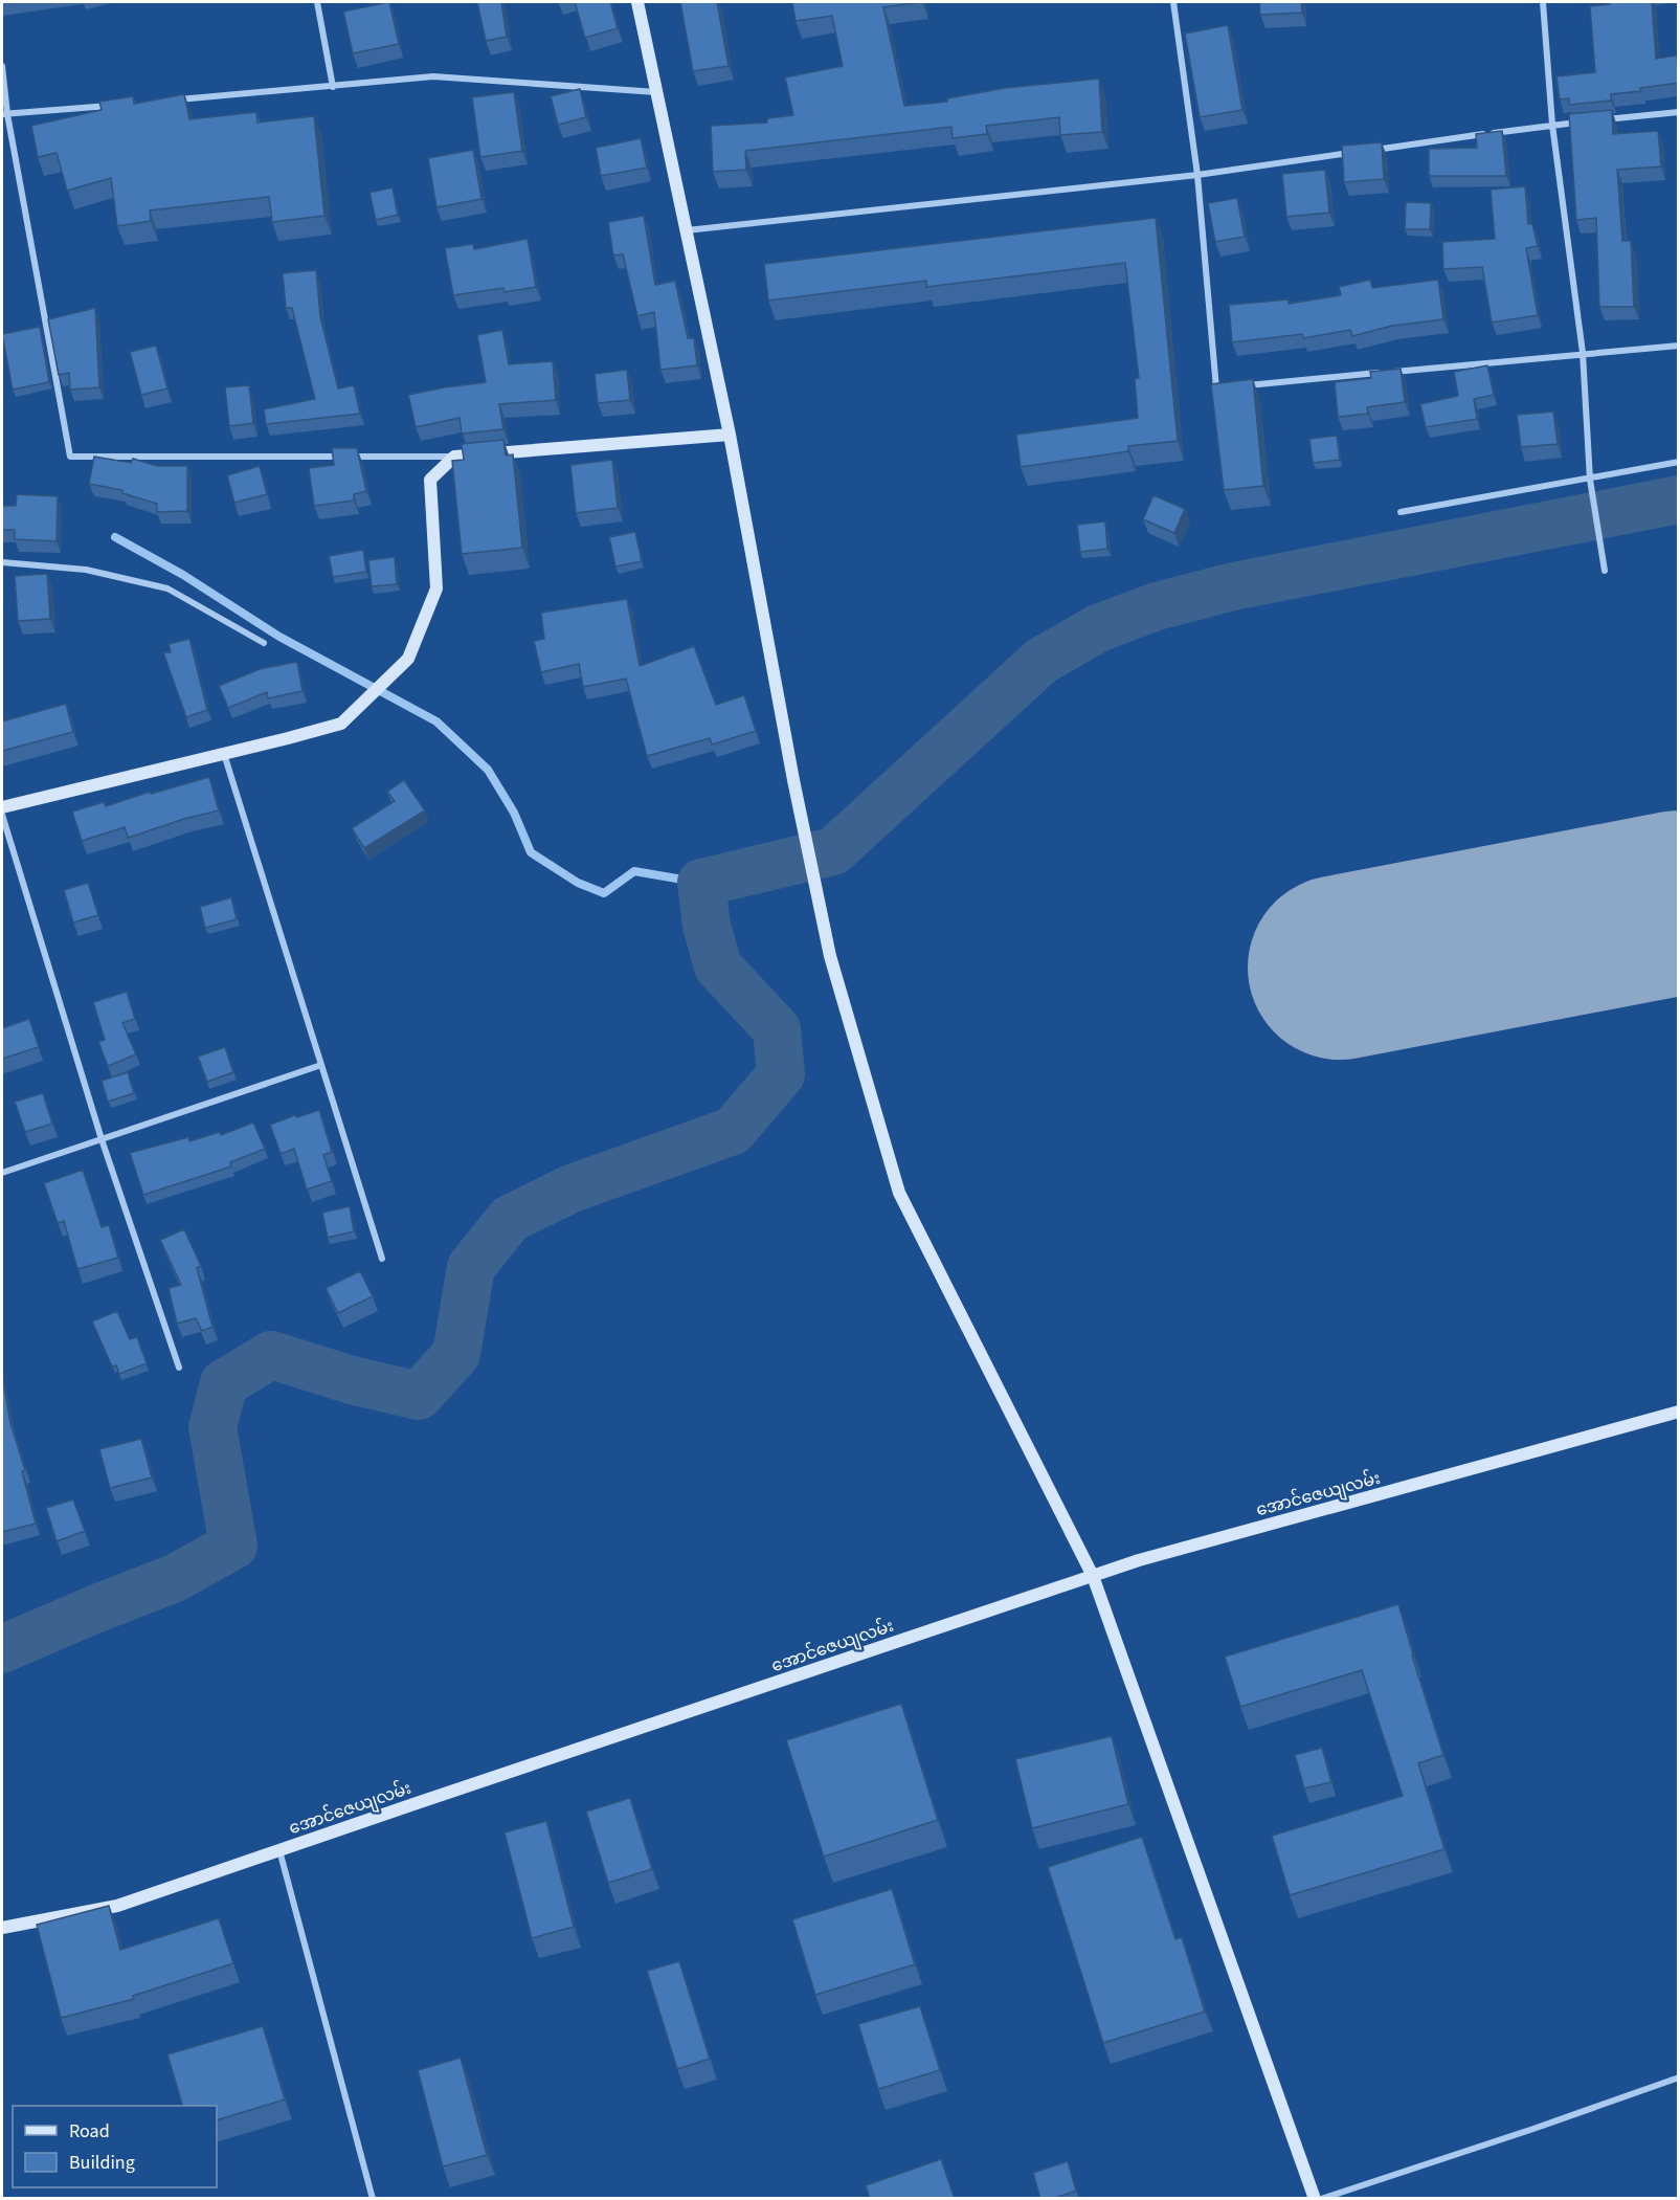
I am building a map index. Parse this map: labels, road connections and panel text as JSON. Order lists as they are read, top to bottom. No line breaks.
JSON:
{"streets":{"street":["အောင်ဇေယျလမ်း"]},"legend":["Road","Building"]}
